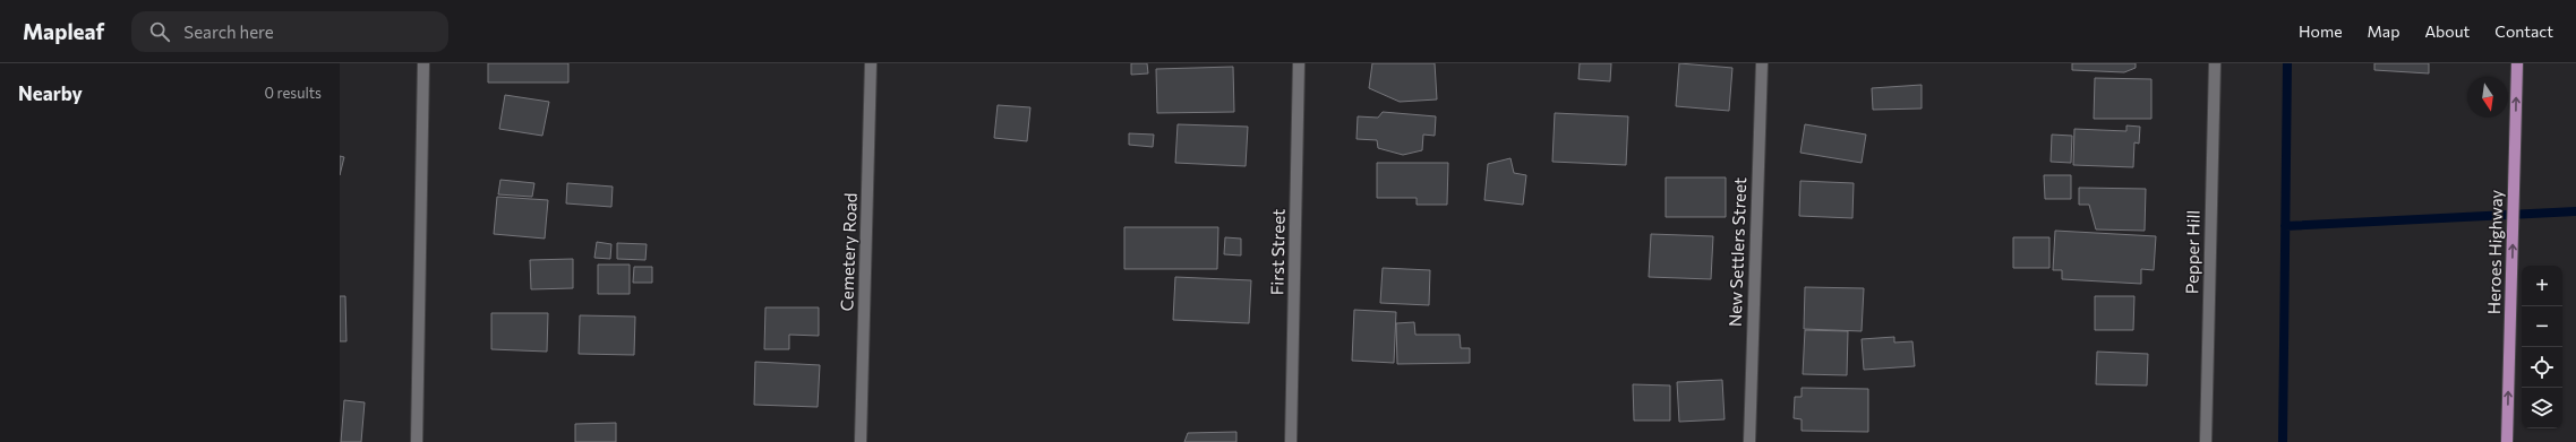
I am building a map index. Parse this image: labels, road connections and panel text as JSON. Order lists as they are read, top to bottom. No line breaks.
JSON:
{"streets":{"main road":["Heroes Highway"],"street":["Cemetery Road","First Street","New Settlers Street","Pepper Hill"]},"one_way":["Heroes Highway"],"north":"bottom","page":{"header":"Mapleaf","search":"Search here","nav":["Home","Map","About","Contact"],"heading":["Nearby","0 results"],"map_buttons":["+","−"]}}
